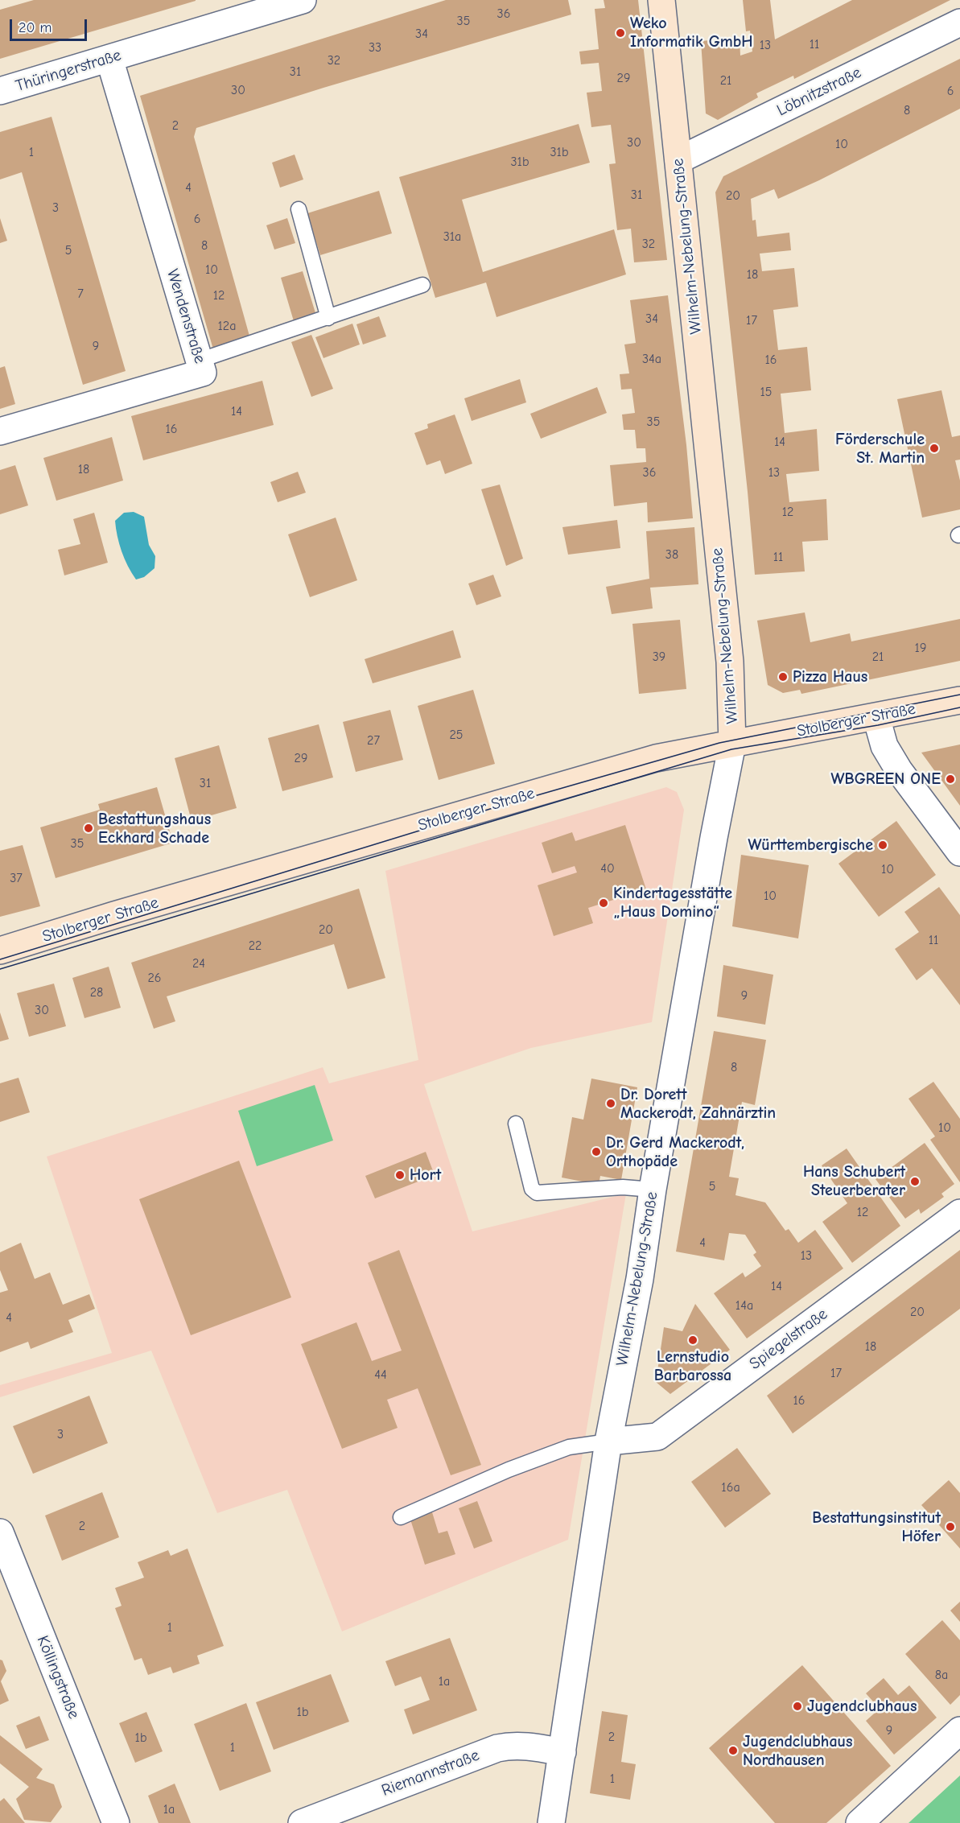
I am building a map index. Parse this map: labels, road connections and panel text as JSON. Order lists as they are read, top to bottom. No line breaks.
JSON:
{"streets":{"main road":["Wilhelm-Nebelung-Straße","Stolberger Straße"],"street":["Thüringerstraße","Löbnitzstraße","Wendenstraße","Spiegelstraße","Köllingstraße","Riemannstraße"]},"crossings":[["Thüringerstraße","Wendenstraße"],["Löbnitzstraße","Wilhelm-Nebelung-Straße"],["Wilhelm-Nebelung-Straße","Stolberger Straße"],["Wilhelm-Nebelung-Straße","Spiegelstraße"],["Wilhelm-Nebelung-Straße","Riemannstraße"]],"places":["Weko Informatik GmbH","Förderschule St. Martin","Pizza Haus","WBGREEN ONE","Bestattungshaus Eckhard Schade","Württembergische","Kindertagesstätte „Haus Domino“","Dr. Dorett Mackerodt, Zahnärztin","Dr. Gerd Mackerodt, Orthopäde","Hort","Hans Schubert Steuerberater","Lernstudio Barbarossa","Bestattungsinstitut Höfer","Jugendclubhaus","Jugendclubhaus Nordhausen"],"house_numbers":["36","35","34","11","13","33","32","31","29","21","30","6","8","2","30","10","1","31b","31b","4","31","20","3","6","31a","32","8","5","10","18","7","12","34","17","12a","9","34a","16","15","14","35","16","14","18","36","13","12","38","11","19","39","21","25","27","29","31","35","40","10","37","10","20","11","22","24","26","28","9","30","8","10","5","12","4","13","14","14a","20","4","18","17","44","16","3","16a","2","1","8a","1a","1b","9","2","1b","1","1","1a"],"scale_bar":"20 m"}
